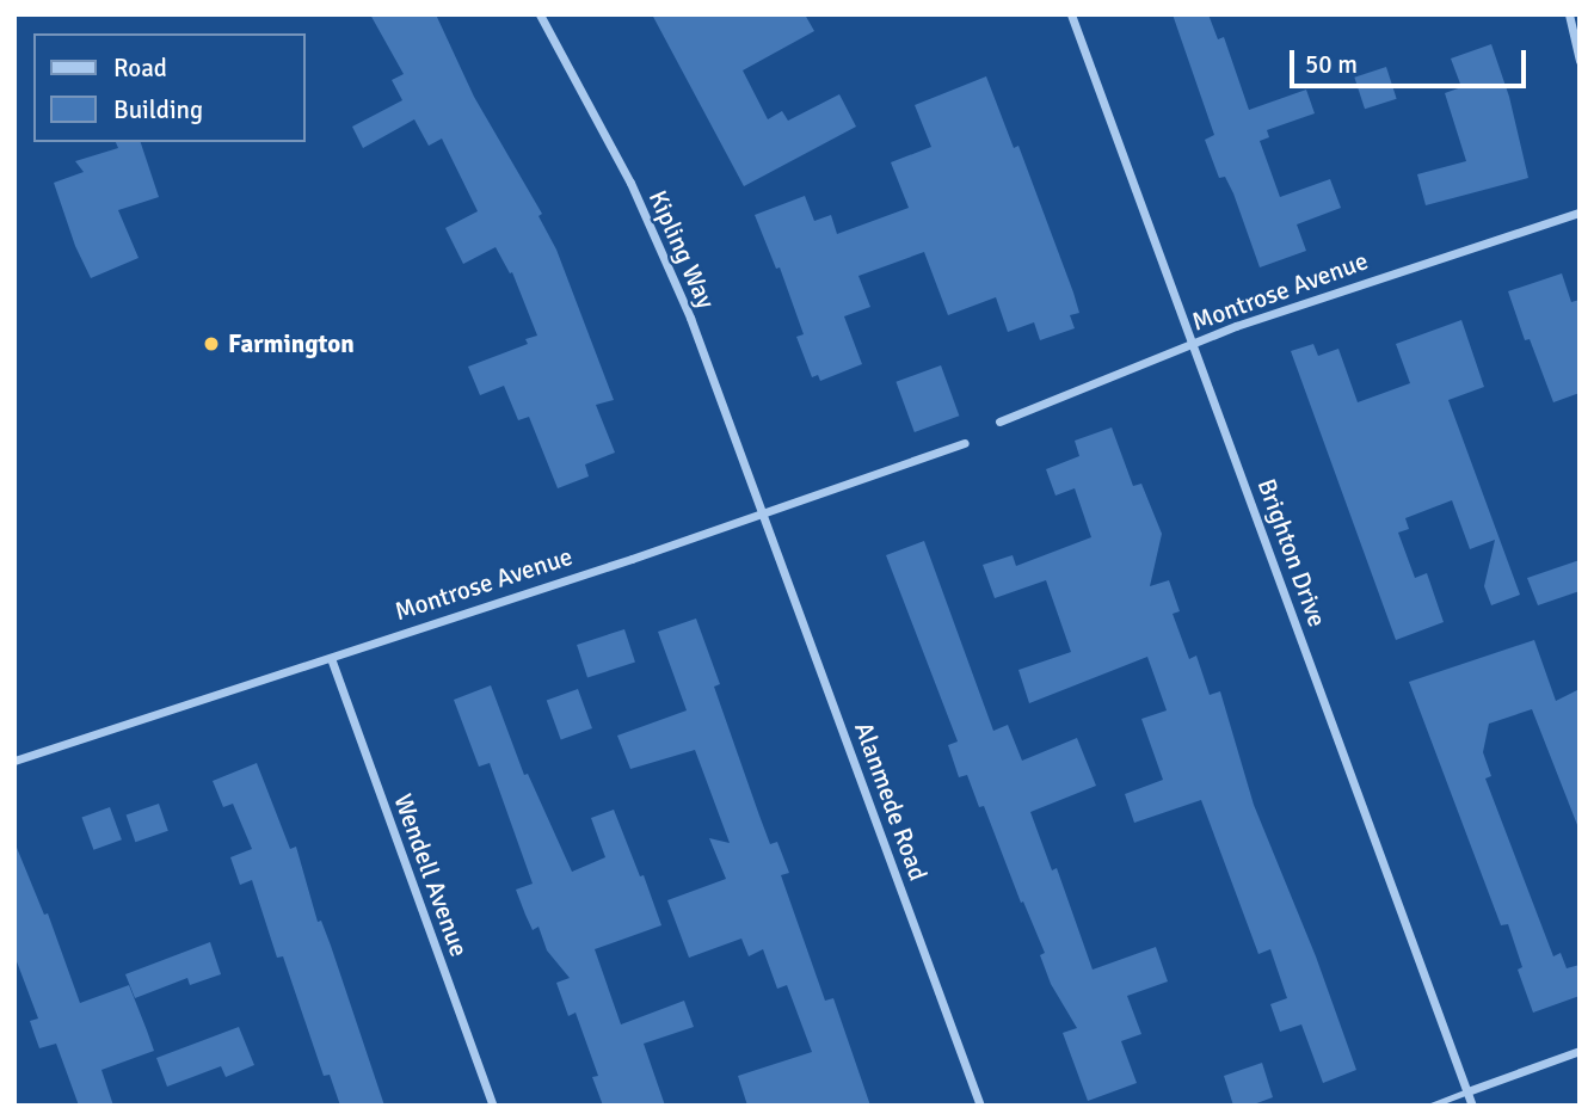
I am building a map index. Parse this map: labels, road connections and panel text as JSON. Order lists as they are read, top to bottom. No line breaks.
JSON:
{"streets":{"street":["Kipling Way","Montrose Avenue","Brighton Drive","Alanmede Road","Wendell Avenue"]},"crossings":[["Kipling Way","Montrose Avenue"],["Kipling Way","Alanmede Road"],["Montrose Avenue","Brighton Drive"],["Montrose Avenue","Alanmede Road"],["Montrose Avenue","Wendell Avenue"]],"places":["Farmington"],"legend":["Road","Building"],"scale_bar":"50 m"}
